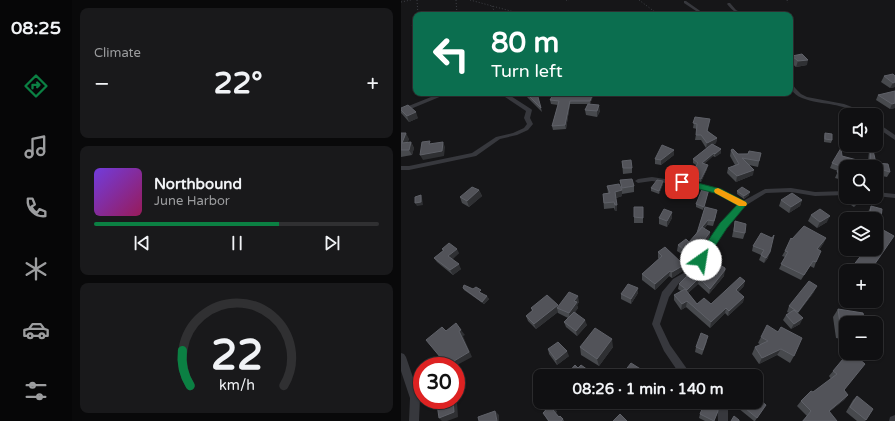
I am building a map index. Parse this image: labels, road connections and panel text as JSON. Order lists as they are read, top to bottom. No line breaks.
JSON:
{"page":{"tabs":"08:25","tile":"Climate","turn":["80 m","Turn left"],"heat":["−","22°","+"],"map_buttons":["+","−"],"song":["Northbound","June Harbor"],"limit":"30","trip":"08:26 · 1 min · 140 m","gauge":["22","km/h"]}}
